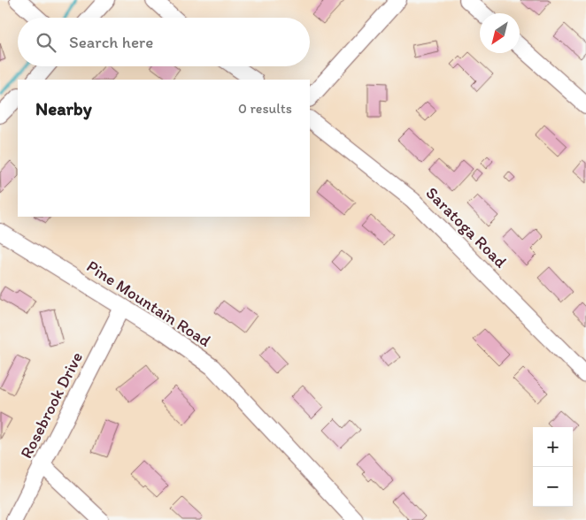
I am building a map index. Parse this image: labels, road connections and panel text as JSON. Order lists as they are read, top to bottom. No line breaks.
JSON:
{"streets":{"street":["Saratoga Road","Pine Mountain Road","Rosebrook Drive"]},"crossings":[["Pine Mountain Road","Rosebrook Drive"]],"north":"bottom left","page":{"search":"Search here","heading":["Nearby","0 results"],"map_buttons":["+","−"]}}
